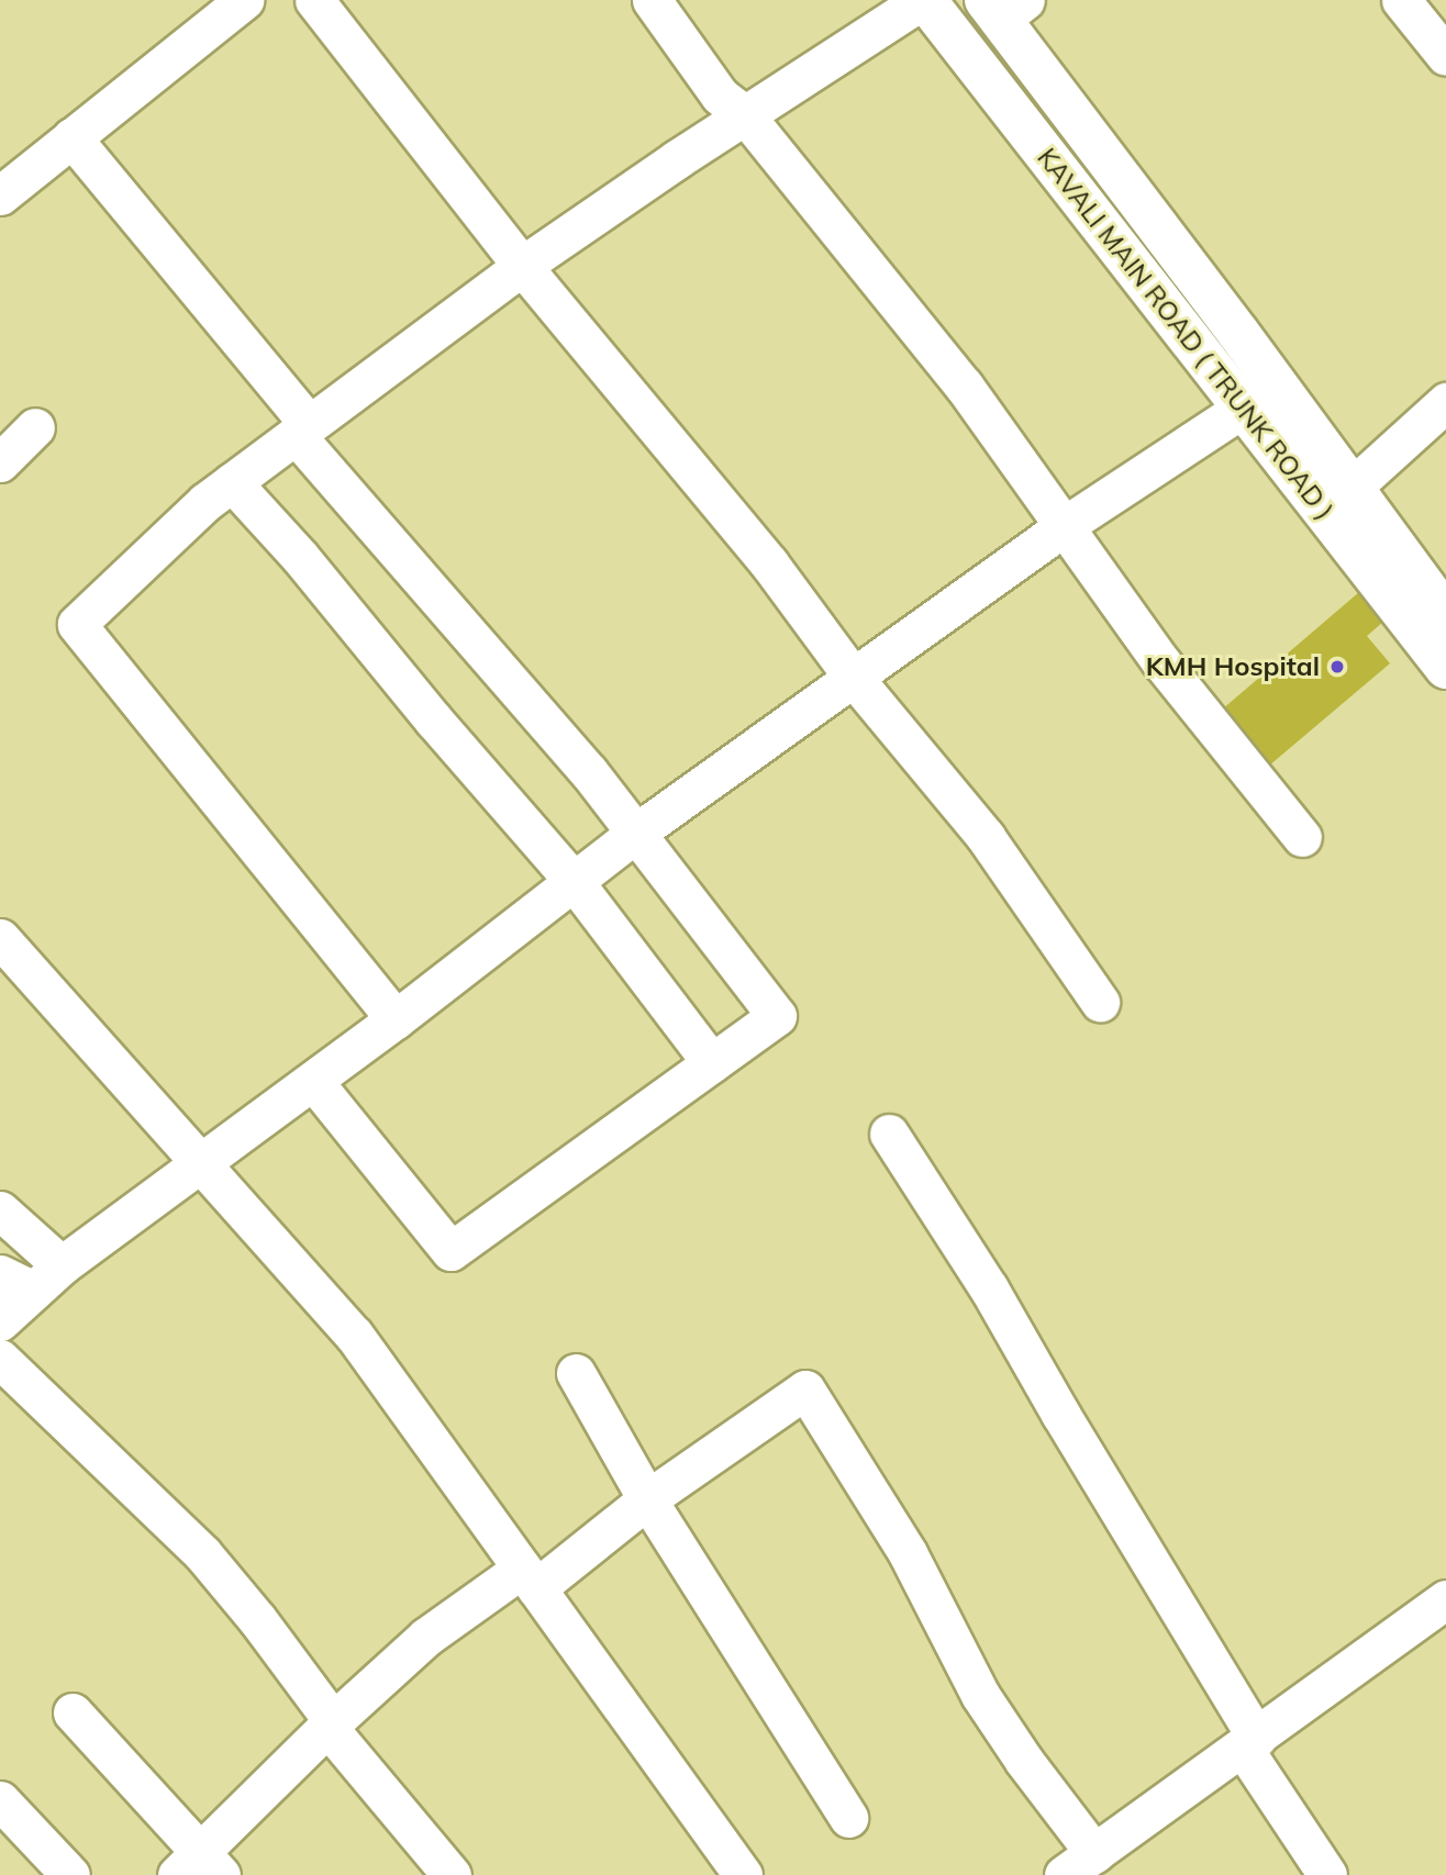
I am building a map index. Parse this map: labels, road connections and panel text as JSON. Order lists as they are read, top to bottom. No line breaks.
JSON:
{"streets":{"main road":["KAVALI MAIN ROAD ( TRUNK ROAD )"]},"places":["KMH Hospital"]}
